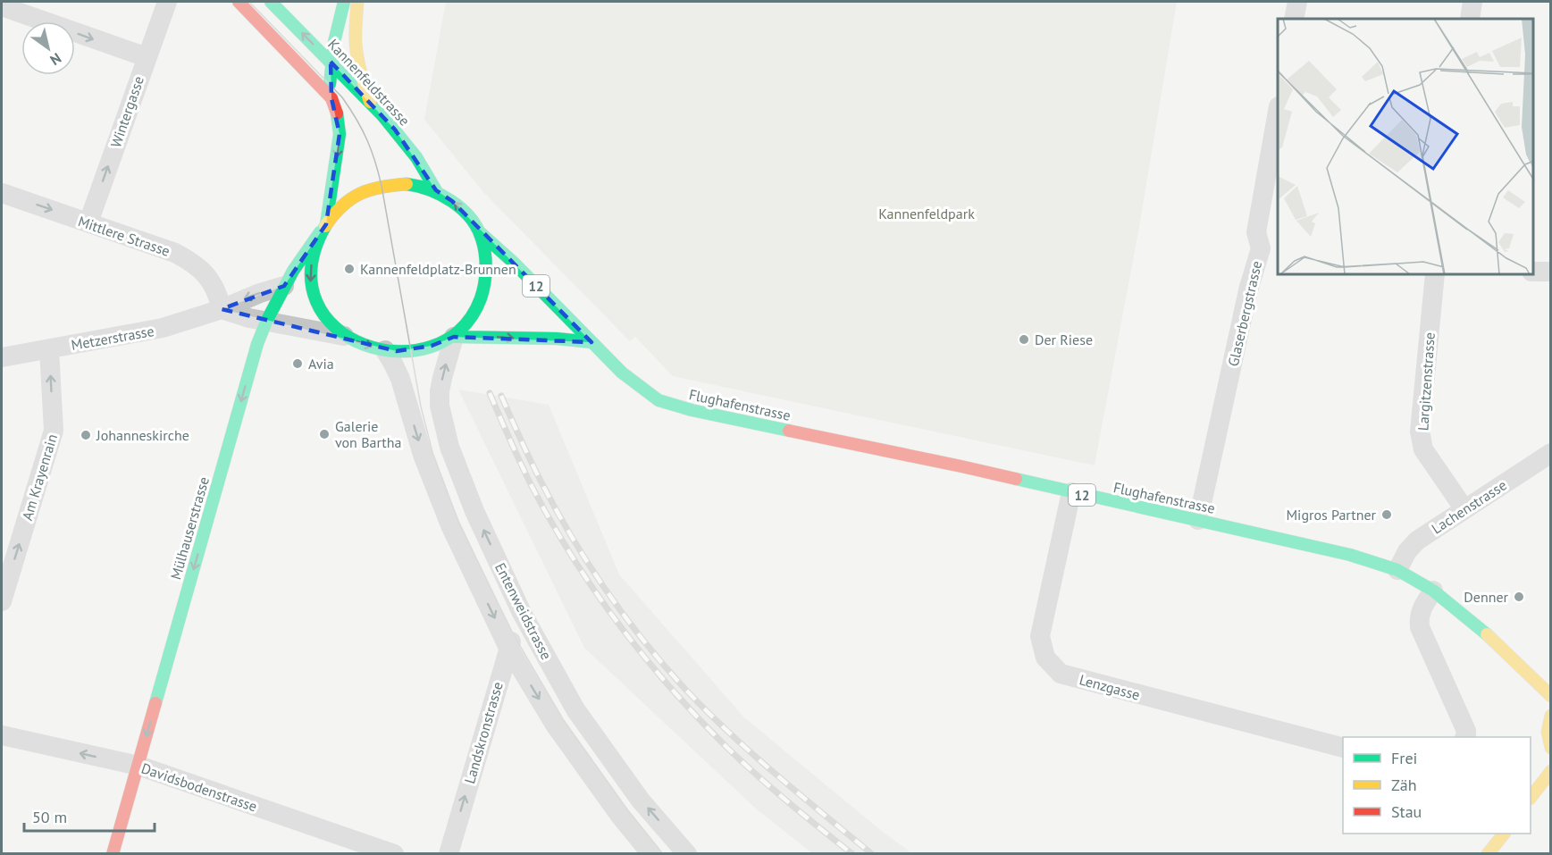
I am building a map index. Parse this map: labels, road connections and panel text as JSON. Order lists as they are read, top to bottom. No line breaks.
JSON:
{"streets":{"main road":["Kannenfeldstrasse","12","Flughafenstrasse","Mülhauserstrasse"],"street":["Wintergasse","Mittlere Strasse","Glaserbergstrasse","Metzerstrasse","Largitzenstrasse","Am Krayenrain","Lachenstrasse","Entenweidstrasse","Lenzgasse","Landskronstrasse","Davidsbodenstrasse"]},"crossings":[["Kannenfeldstrasse","Flughafenstrasse"],["Kannenfeldstrasse","Mülhauserstrasse"],["Kannenfeldstrasse","Entenweidstrasse"],["Wintergasse","Mittlere Strasse"],["Mittlere Strasse","Metzerstrasse"],["Glaserbergstrasse","Flughafenstrasse"],["Metzerstrasse","Am Krayenrain"],["Metzerstrasse","Mülhauserstrasse"],["Largitzenstrasse","Lachenstrasse"],["Flughafenstrasse","Lachenstrasse"],["Flughafenstrasse","Mülhauserstrasse"],["Flughafenstrasse","Entenweidstrasse"],["Flughafenstrasse","Lenzgasse"],["Mülhauserstrasse","Entenweidstrasse"],["Mülhauserstrasse","Davidsbodenstrasse"],["Entenweidstrasse","Landskronstrasse"]],"one_way":["Wintergasse","Am Krayenrain","Mülhauserstrasse","Landskronstrasse"],"parks":["Kannenfeldpark"],"places":["Kannenfeldplatz-Brunnen","Der Riese","Avia","Galerie von Bartha","Johanneskirche","Migros Partner","Denner"],"legend":["Frei","Zäh","Stau"],"scale_bar":"50 m","north":"bottom right"}
